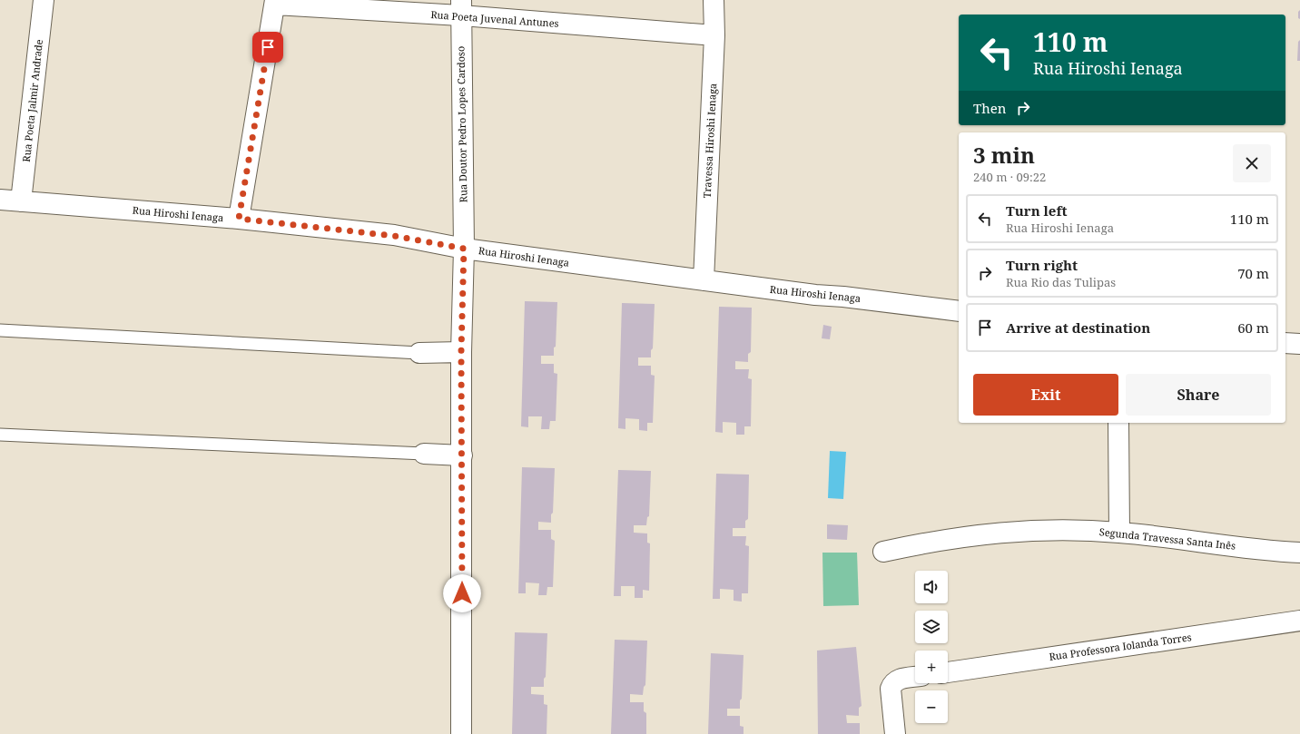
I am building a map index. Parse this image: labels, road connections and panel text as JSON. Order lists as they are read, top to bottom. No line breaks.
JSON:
{"streets":{"street":["Rua Poeta Juvenal Antunes","Rua Poeta Jalmir Andrade","Rua Doutor Pedro Lopes Cardoso","Travessa Hiroshi Ienaga","Rua Hiroshi Ienaga","Segunda Travessa Santa Inês","Rua Professora Iolanda Torres"]},"crossings":[["Rua Poeta Juvenal Antunes","Rua Doutor Pedro Lopes Cardoso"],["Rua Poeta Juvenal Antunes","Travessa Hiroshi Ienaga"],["Rua Poeta Jalmir Andrade","Rua Hiroshi Ienaga"],["Rua Doutor Pedro Lopes Cardoso","Rua Hiroshi Ienaga"],["Travessa Hiroshi Ienaga","Rua Hiroshi Ienaga"]],"page":{"turn":["110 m","Rua Hiroshi Ienaga"],"then":"Then","heading":["3 min","240 m · 09:22"],"list":[{"name":"Turn left","note":"Rua Hiroshi Ienaga","value":"110 m"},{"name":"Turn right","note":"Rua Rio das Tulipas","value":"70 m"},{"name":"Arrive at destination","value":"60 m"}],"buttons":["Exit","Share"],"map_buttons":["+","−"]}}
